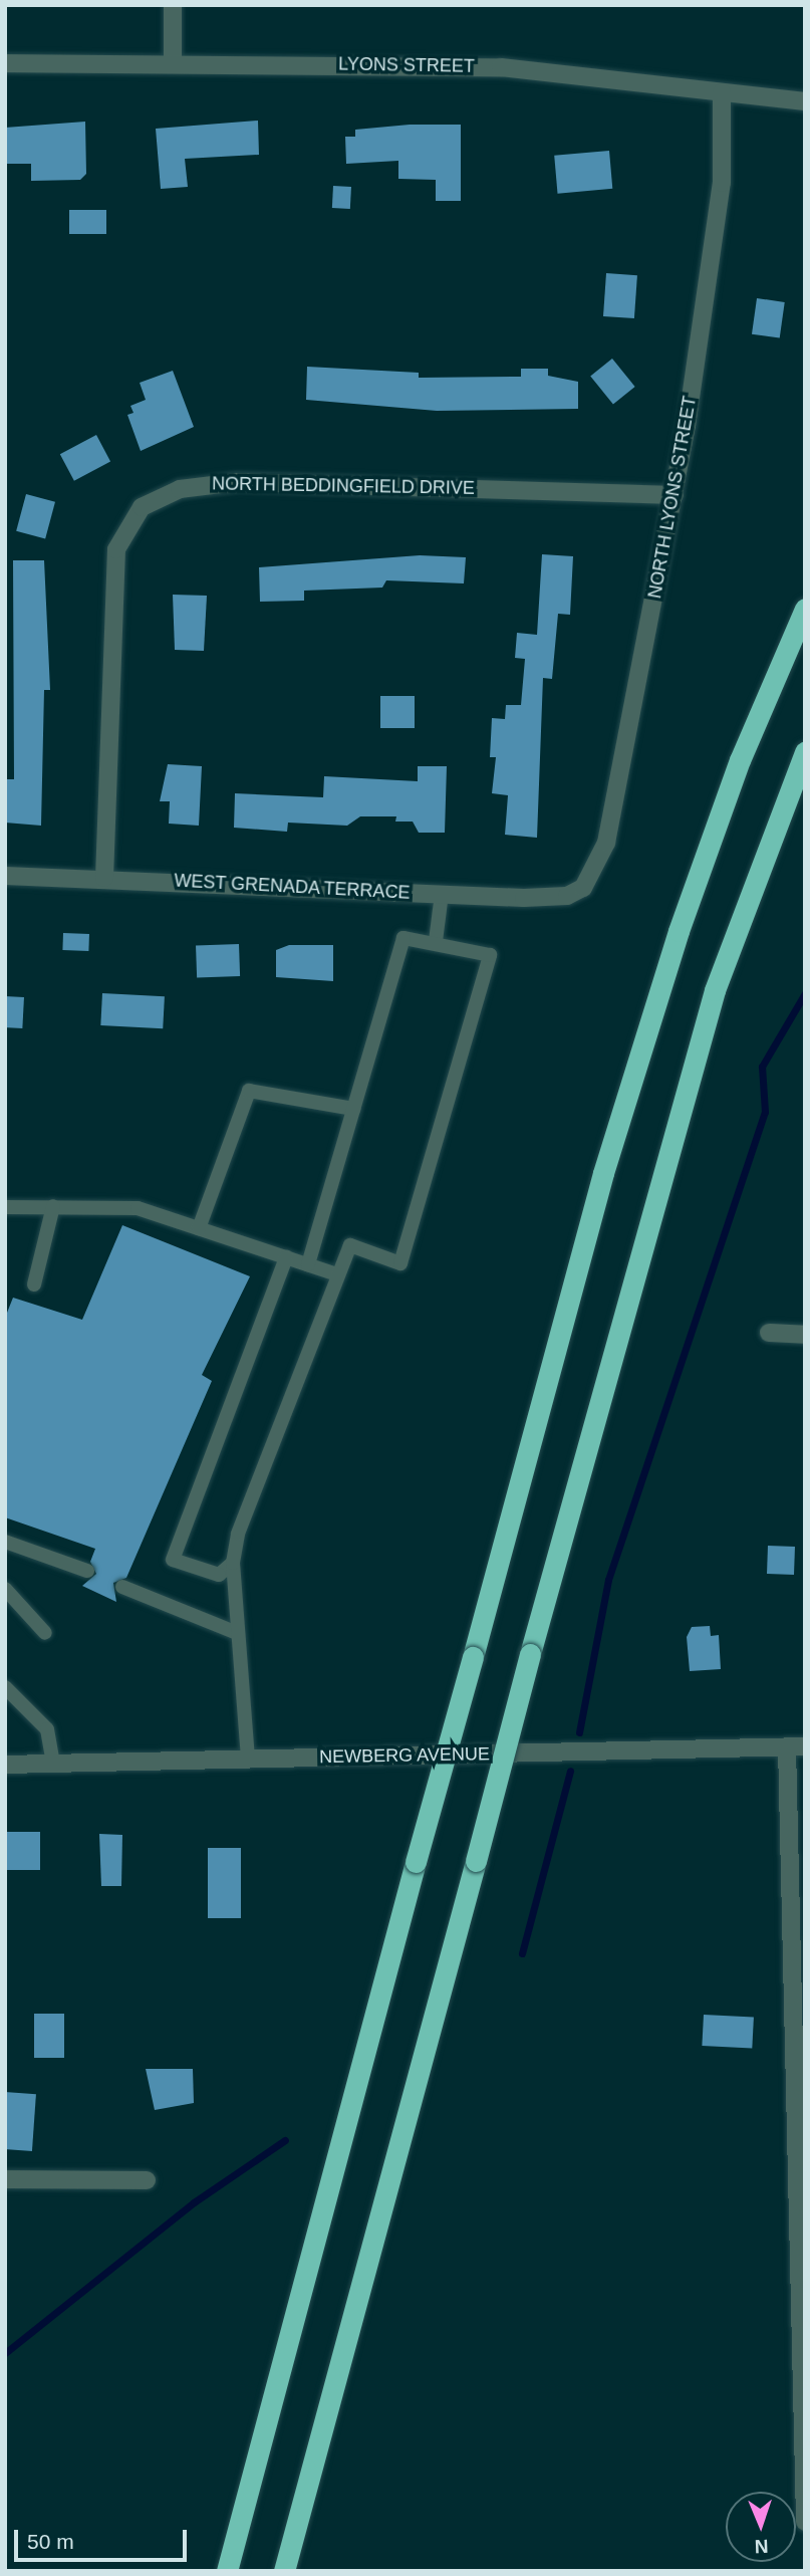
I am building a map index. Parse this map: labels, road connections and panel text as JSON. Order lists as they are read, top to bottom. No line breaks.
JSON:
{"streets":{"street":["LYONS STREET","NORTH BEDDINGFIELD DRIVE","NORTH LYONS STREET","WEST GRENADA TERRACE","NEWBERG AVENUE"]},"crossings":[["LYONS STREET","NORTH LYONS STREET"],["NORTH BEDDINGFIELD DRIVE","NORTH LYONS STREET"],["NORTH BEDDINGFIELD DRIVE","WEST GRENADA TERRACE"],["NORTH LYONS STREET","WEST GRENADA TERRACE"]],"scale_bar":"50 m","north":"bottom"}
